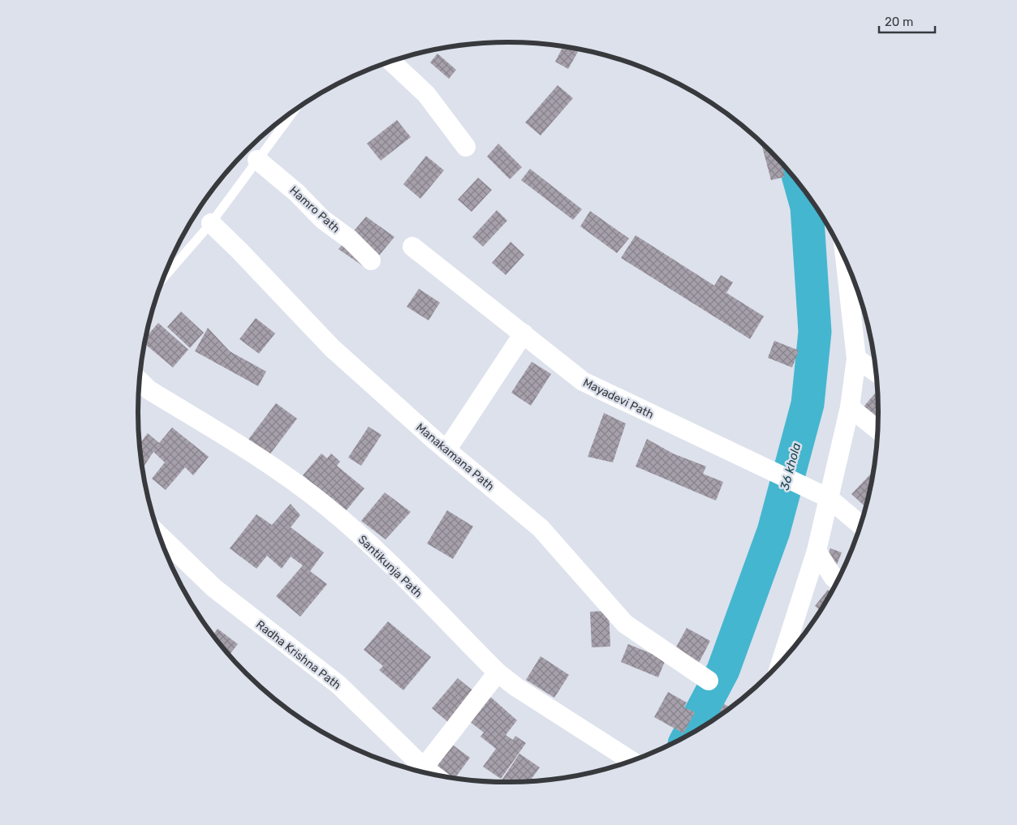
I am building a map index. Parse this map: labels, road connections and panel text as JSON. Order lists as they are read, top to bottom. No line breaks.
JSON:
{"streets":{"street":["Hamro Path","Mayadevi Path","Manakamana Path","Santikunja Path","Radha Krishna Path"]},"water":["36 khola"],"scale_bar":"20 m"}
